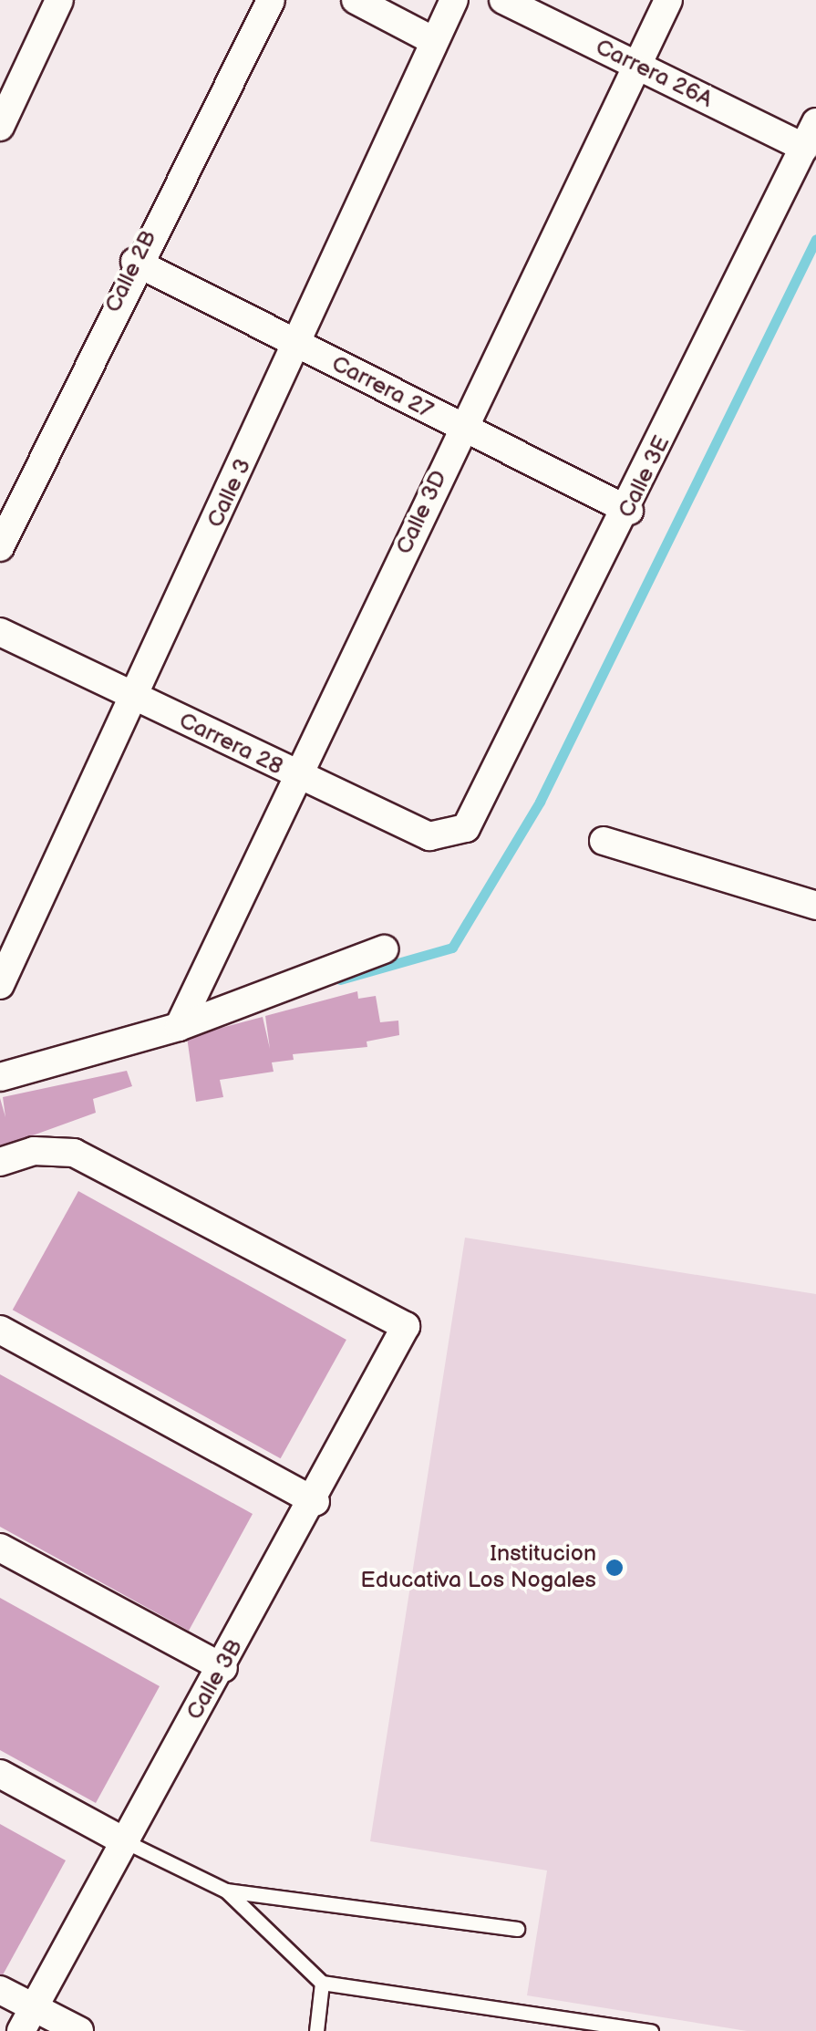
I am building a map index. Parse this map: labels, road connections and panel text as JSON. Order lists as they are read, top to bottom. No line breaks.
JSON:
{"streets":{"street":["Carrera 26A","Calle 2B","Carrera 27","Calle 3E","Calle 3","Calle 3D","Carrera 28","Calle 3B"]},"crossings":[["Carrera 26A","Calle 3E"],["Carrera 26A","Calle 3D"],["Calle 2B","Carrera 27"],["Carrera 27","Calle 3E"],["Carrera 27","Calle 3"],["Carrera 27","Calle 3D"],["Calle 3E","Carrera 28"],["Calle 3","Carrera 28"],["Calle 3D","Carrera 28"]],"places":["Institucion Educativa Los Nogales"]}
